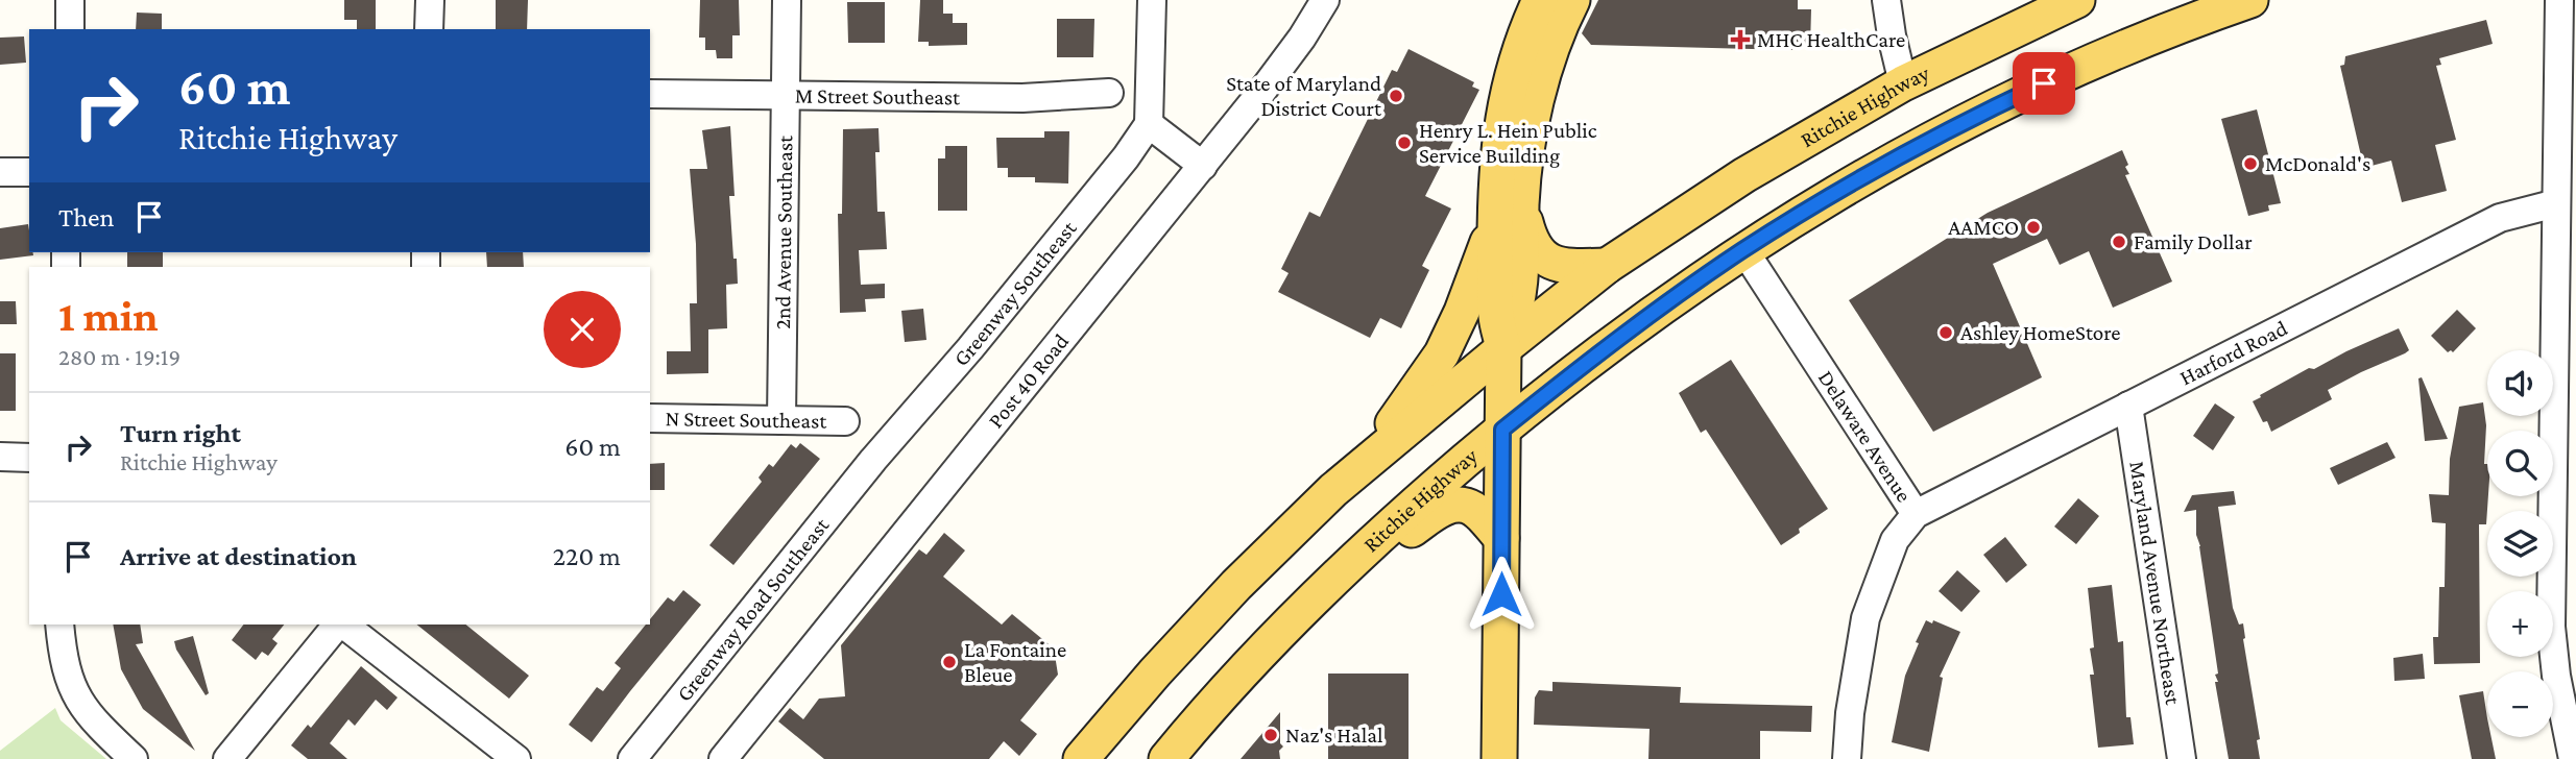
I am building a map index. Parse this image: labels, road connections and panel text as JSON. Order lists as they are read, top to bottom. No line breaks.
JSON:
{"streets":{"main road":["Ritchie Highway"],"street":["M Street Southeast","2nd Avenue Southeast","Greenway Southeast","Harford Road","Post 40 Road","N Street Southeast","Delaware Avenue","Maryland Avenue Northeast","Greenway Road Southeast"]},"crossings":[["M Street Southeast","2nd Avenue Southeast"],["Ritchie Highway","Delaware Avenue"],["2nd Avenue Southeast","N Street Southeast"],["Greenway Southeast","Greenway Road Southeast"],["Harford Road","Delaware Avenue"],["Harford Road","Maryland Avenue Northeast"]],"places":{"health":["MHC HealthCare"],"other":["State of Maryland District Court","Henry L. Hein Public Service Building","McDonald's","AAMCO","Family Dollar","Ashley HomeStore","La Fontaine Bleue","Naz's Halal"]},"page":{"turn":["60 m","Ritchie Highway"],"then":"Then","heading":["1 min","280 m · 19:19"],"map_buttons":["+","−"],"list":[{"name":"Turn right","note":"Ritchie Highway","value":"60 m"},{"name":"Arrive at destination","value":"220 m"}]}}
